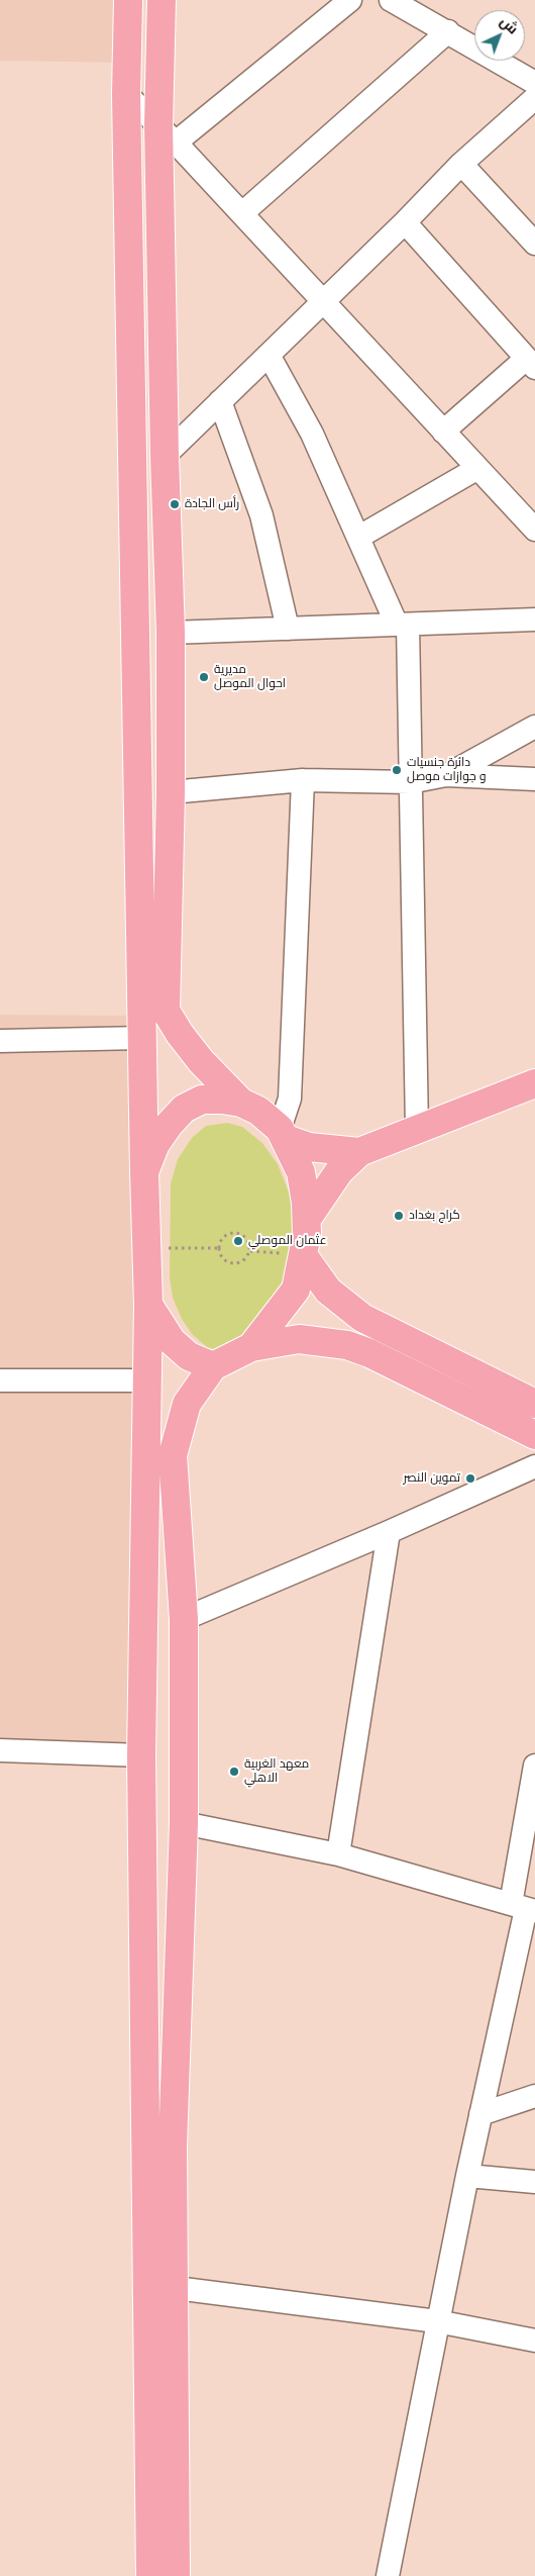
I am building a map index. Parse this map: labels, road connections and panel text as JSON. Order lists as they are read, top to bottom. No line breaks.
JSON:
{"places":["رأس الجادة","مديرية احوال الموصل","دائرة جنسيات و جوازات موصل","كراج بغداد","عثمان الموصلي","تموين النصر","معهد الغربية الاهلي"],"north":"top right"}
